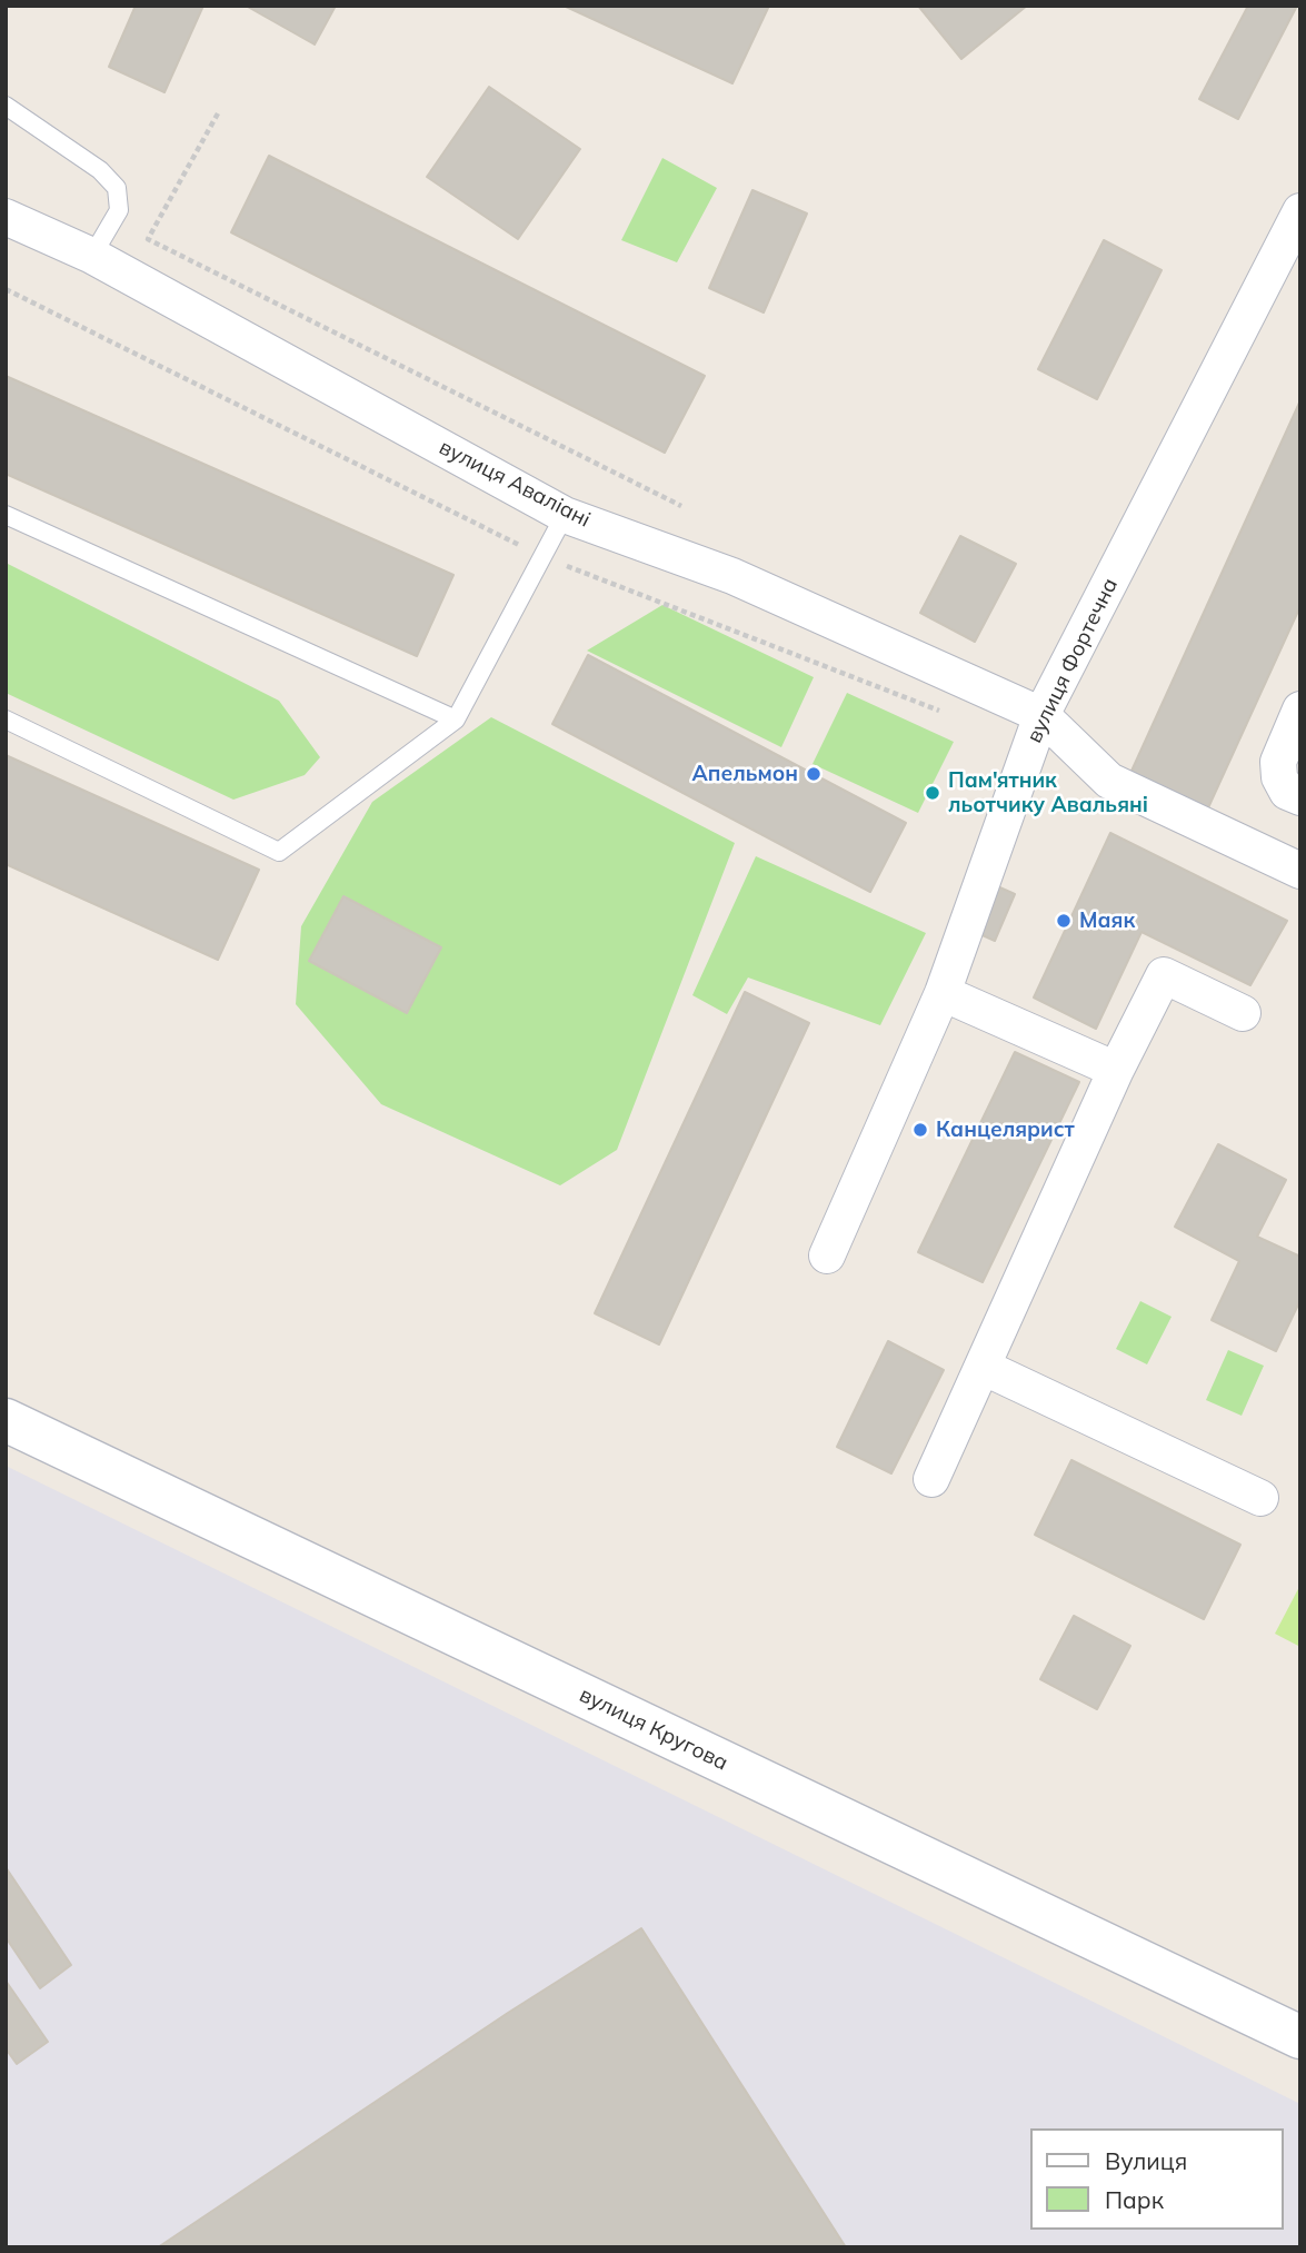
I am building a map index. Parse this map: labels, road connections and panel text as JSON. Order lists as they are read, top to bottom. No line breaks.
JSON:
{"streets":{"street":["вулиця Аваліані","вулиця Фортечна","вулиця Кругова"]},"crossings":[["вулиця Аваліані","вулиця Фортечна"]],"places":["Апельмон","Пам'ятник льотчику Авальяні","Маяк","Канцелярист"],"legend":["Вулиця","Парк"]}
